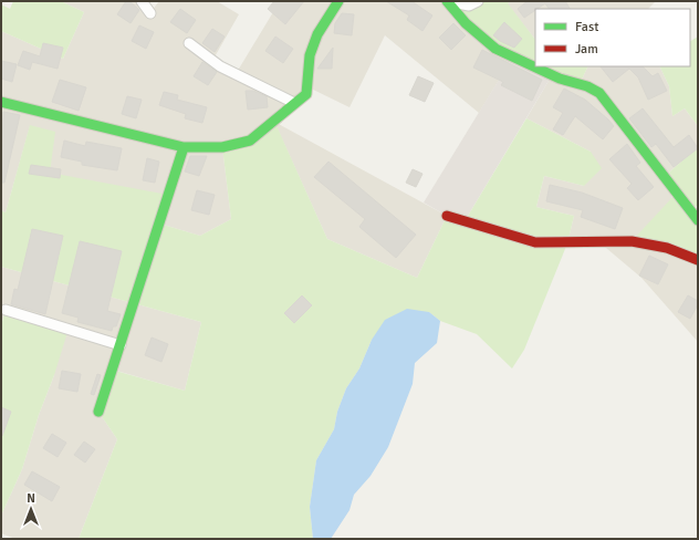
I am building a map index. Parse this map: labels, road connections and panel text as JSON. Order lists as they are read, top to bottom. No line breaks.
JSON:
{"legend":["Fast","Jam"],"north":"top"}
